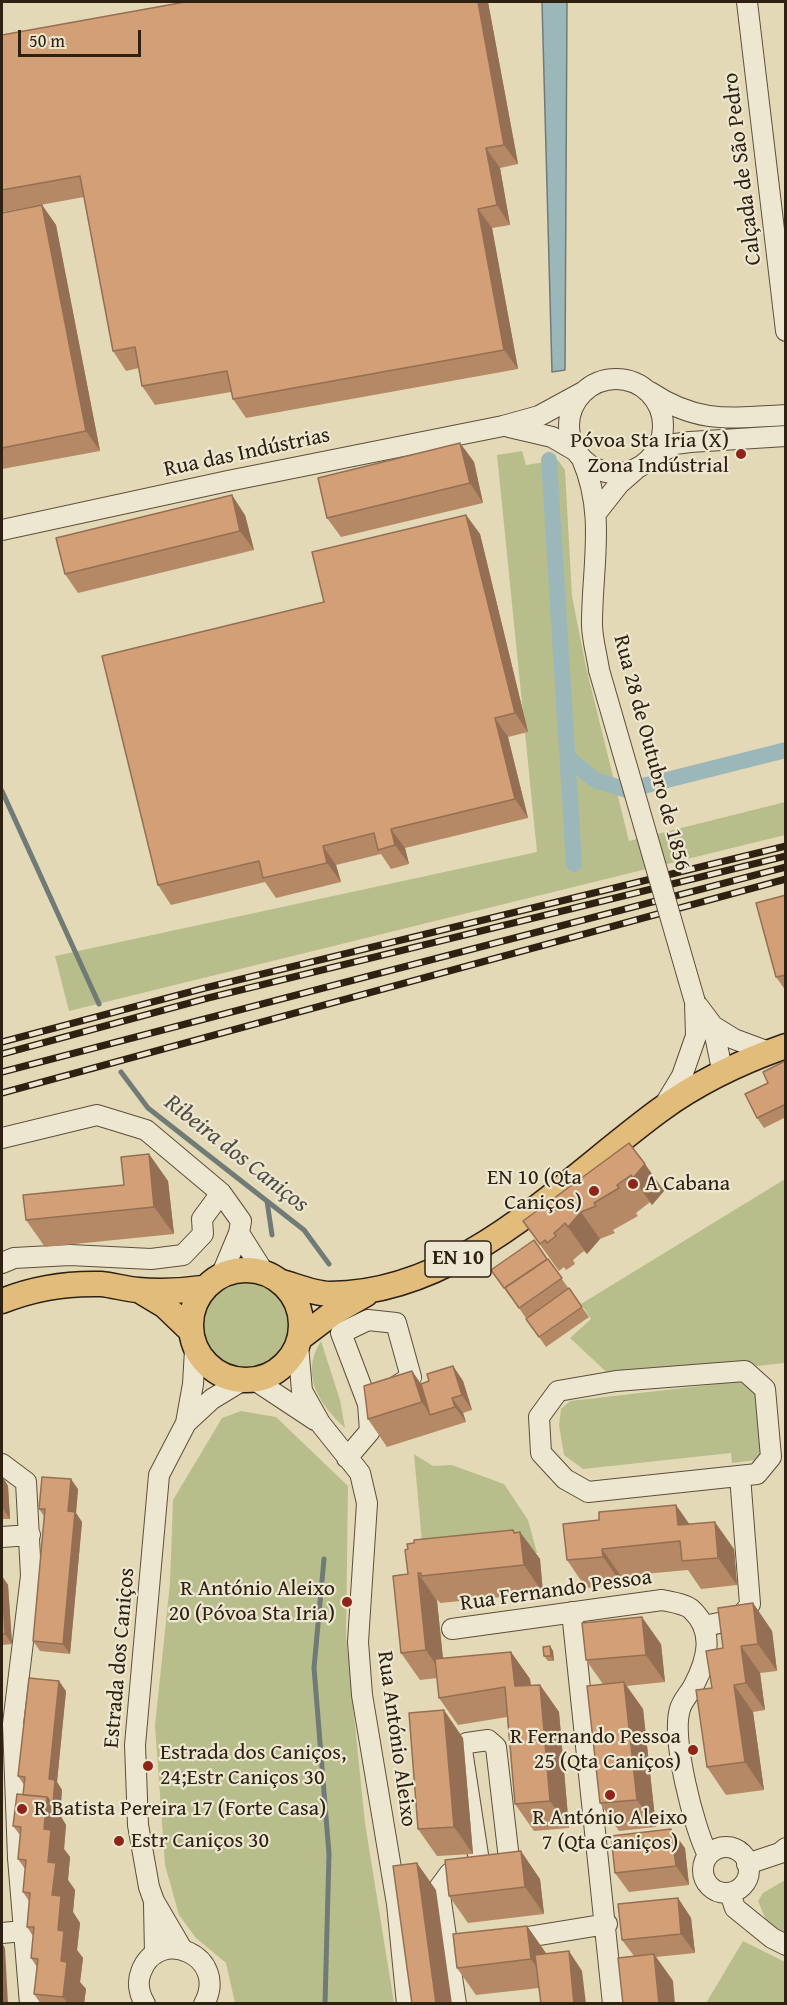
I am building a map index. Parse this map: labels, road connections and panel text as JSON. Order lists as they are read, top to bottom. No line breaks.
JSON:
{"streets":{"main road":["EN 10"],"street":["Calçada de São Pedro","Rua das Indústrias","Rua 28 de Outubro de 1856","Rua Fernando Pessoa","Estrada dos Caniços","Rua António Aleixo"]},"crossings":[["Rua das Indústrias","Rua 28 de Outubro de 1856"],["Rua 28 de Outubro de 1856","EN 10"],["Estrada dos Caniços","Rua António Aleixo"]],"water":["Ribeira dos Caniços"],"places":["Póvoa Sta Iria (X) Zona Indústrial","A Cabana","EN 10 (Qta Caniços)","R António Aleixo 20 (Póvoa Sta Iria)","R Fernando Pessoa 25 (Qta Caniços)","Estrada dos Caniços, 24;Estr Caniços 30","R António Aleixo 7 (Qta Caniços)","R Batista Pereira 17 (Forte Casa)","Estr Caniços 30"],"scale_bar":"50 m"}
